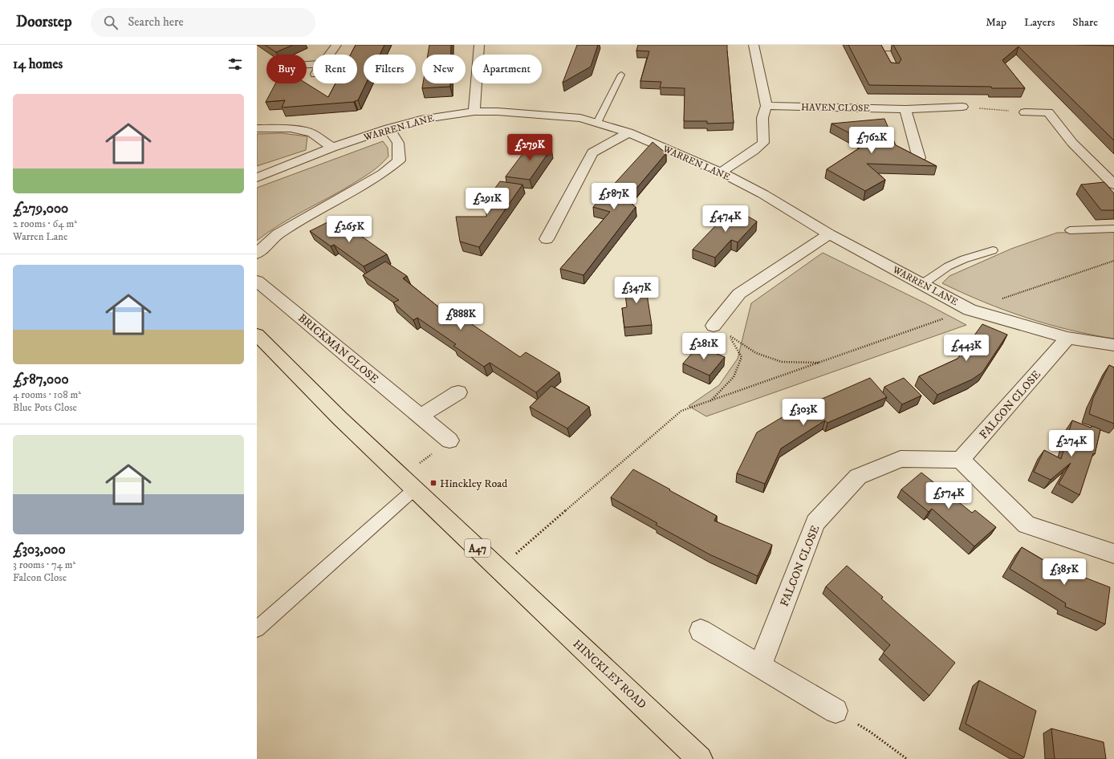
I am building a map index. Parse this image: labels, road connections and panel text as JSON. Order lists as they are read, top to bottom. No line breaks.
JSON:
{"streets":{"main road":["A47","HINCKLEY ROAD"],"street":["HAVEN CLOSE","WARREN LANE","BRICKMAN CLOSE","FALCON CLOSE"]},"crossings":[["WARREN LANE","FALCON CLOSE"]],"places":{"transit":["Hinckley Road"]},"page":{"header":"Doorstep","search":"Search here","nav":["Map","Layers","Share"],"heading":"14 homes","chip":["Buy","Rent","Filters","New","Apartment"],"list":[{"name":"£279,000","note":"2 rooms · 64 m² · Warren Lane"},{"name":"£587,000","note":"4 rooms · 108 m² · Blue Pots Close"},{"name":"£303,000","note":"3 rooms · 74 m² · Falcon Close"}],"price":["£762K","£279K","£587K","£291K","£474K","£265K","£347K","£888K","£281K","£443K","£303K","£274K","£574K","£385K"]}}
